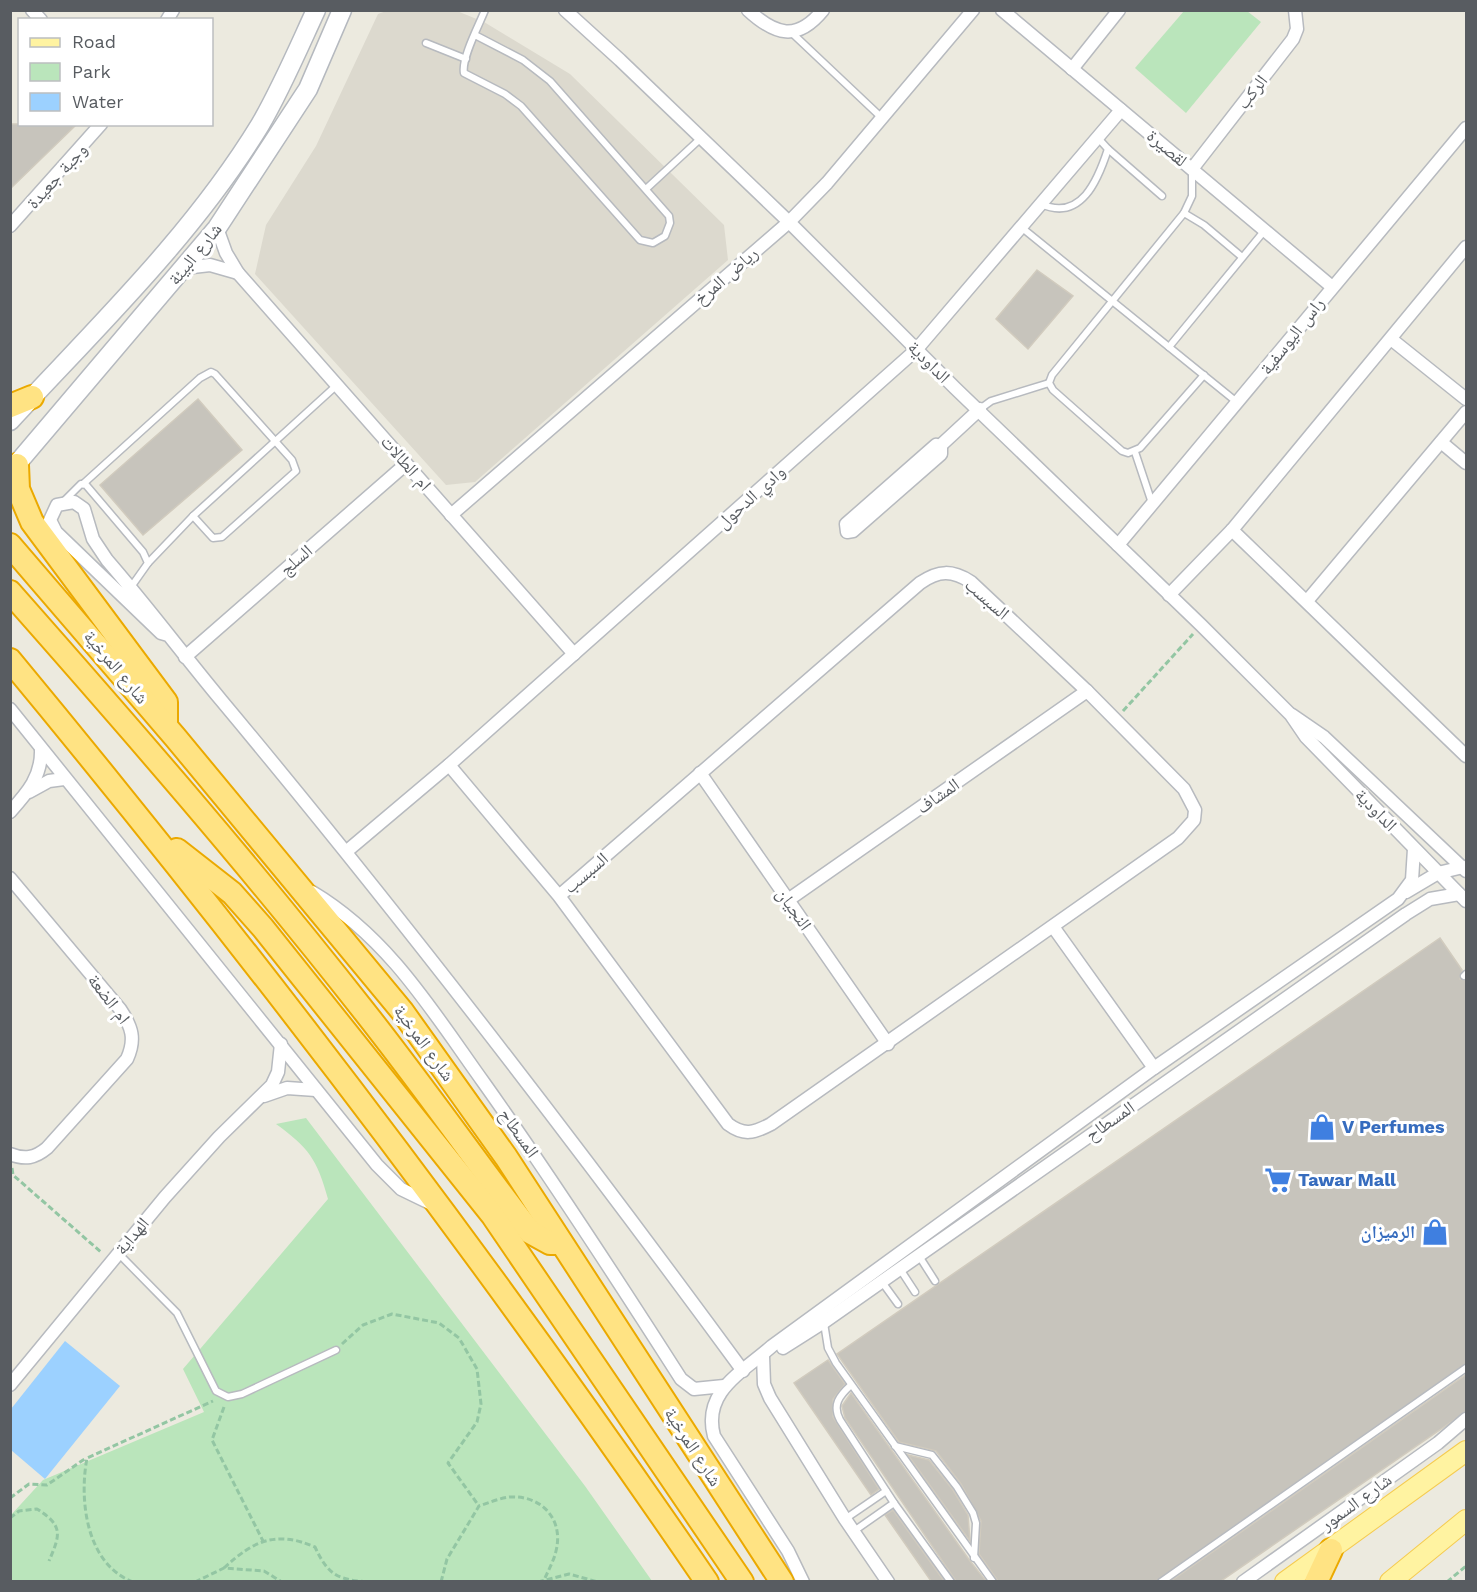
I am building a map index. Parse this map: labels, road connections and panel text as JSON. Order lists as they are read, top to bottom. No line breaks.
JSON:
{"streets":{"highway":["شارع المرخية"],"main road":["شارع السمور"],"street":["الركب","لقصيرة","وجبة جعيدة","شارع البيئة","رياض المرخ","راس اليوسفية","الداودية","ام الطالات","وادي الدحول","السلج","السبسب","المشاف","النجيان","ام الضعة","المسطاح","الهداية"]},"crossings":[["الركب","لقصيرة"],["لقصيرة","راس اليوسفية"],["لقصيرة","وادي الدحول"],["شارع البيئة","ام الطالات"],["رياض المرخ","الداودية"],["رياض المرخ","ام الطالات"],["راس اليوسفية","الداودية"],["الداودية","وادي الدحول"],["الداودية","المسطاح"],["ام الطالات","وادي الدحول"],["ام الطالات","السلج"],["وادي الدحول","السبسب"],["السبسب","المشاف"],["السبسب","النجيان"],["شارع المرخية","المسطاح"],["المشاف","النجيان"]],"places":{"shop":["V Perfumes","الرميزان"],"supermarket":["Tawar Mall"]},"legend":["Road","Park","Water"]}
